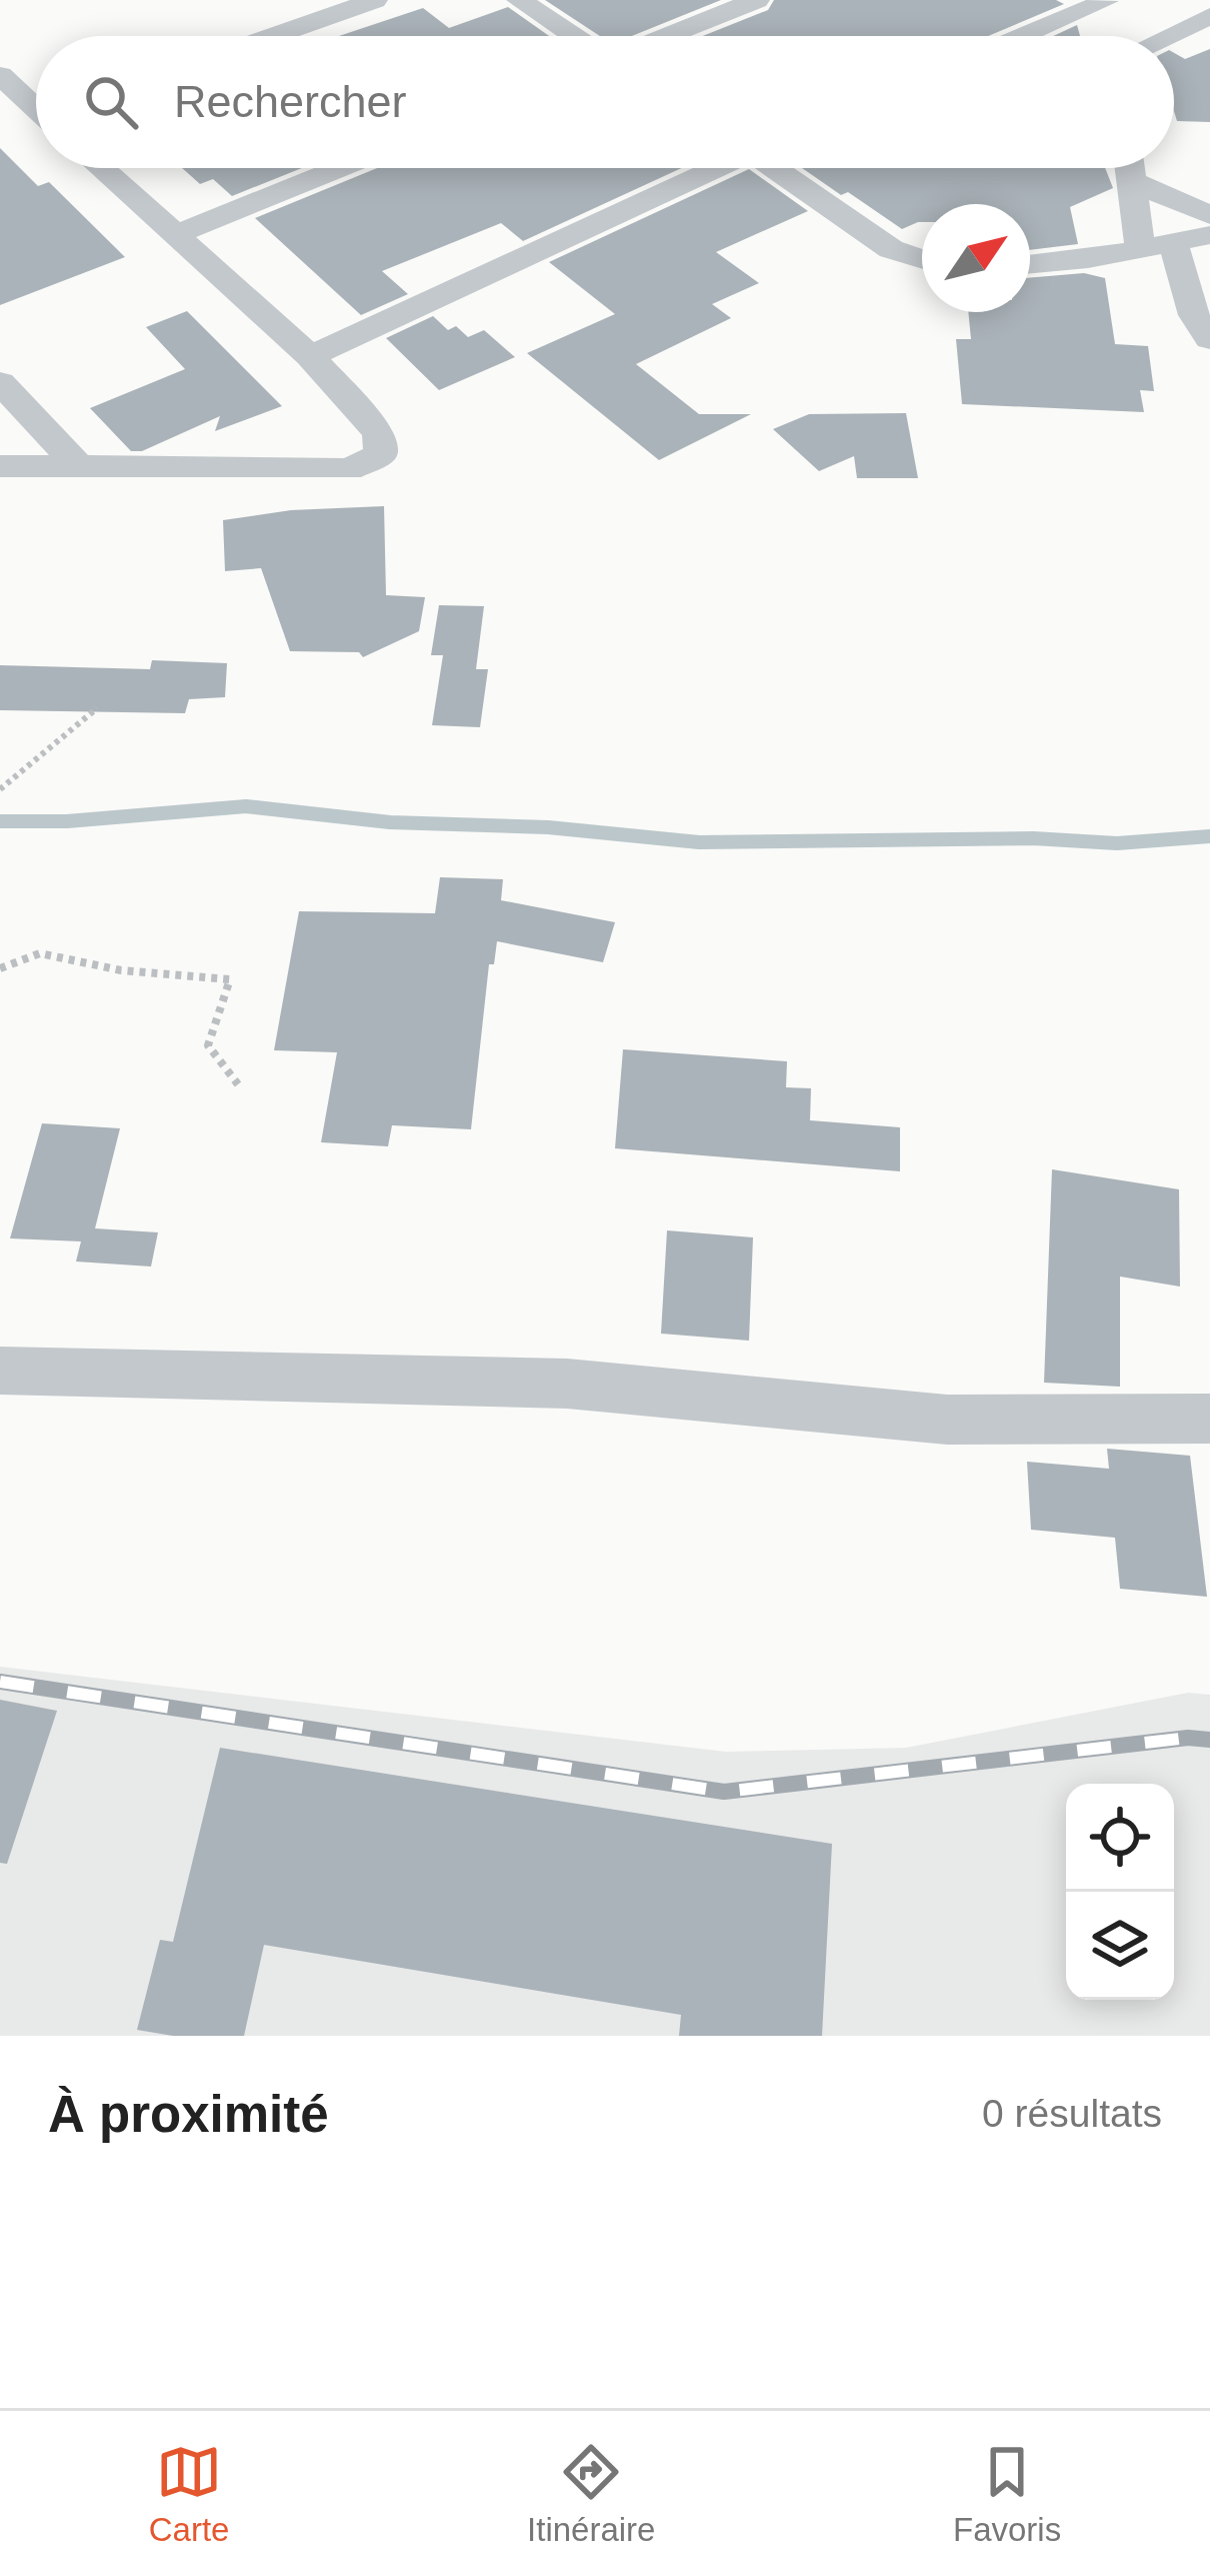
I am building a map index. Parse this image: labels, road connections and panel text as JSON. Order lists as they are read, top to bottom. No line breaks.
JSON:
{"north":"top right","page":{"search":"Rechercher","heading":["À proximité","0 résultats"],"nav":["Carte","Itinéraire","Favoris"]}}
